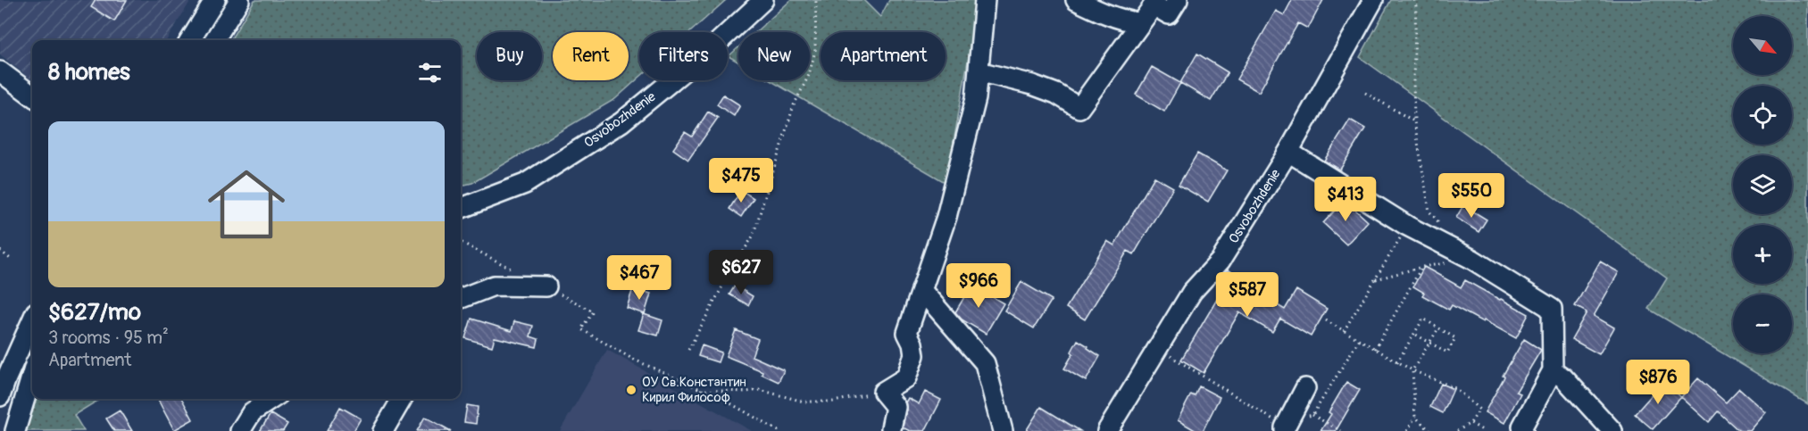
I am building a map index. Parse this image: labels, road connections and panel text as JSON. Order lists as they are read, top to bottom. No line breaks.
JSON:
{"streets":{"street":["Osvobozhdenie"]},"places":["ОУ Св.Константин Кирил Философ"],"north":"bottom right","page":{"map_buttons":["+","−"],"chip":["Buy","Rent","Filters","New","Apartment"],"heading":"8 homes","list":[{"name":"$627/mo","note":"3 rooms · 95 m² · Apartment"}],"price":["$475","$550","$413","$627","$467","$966","$587","$876"]}}
